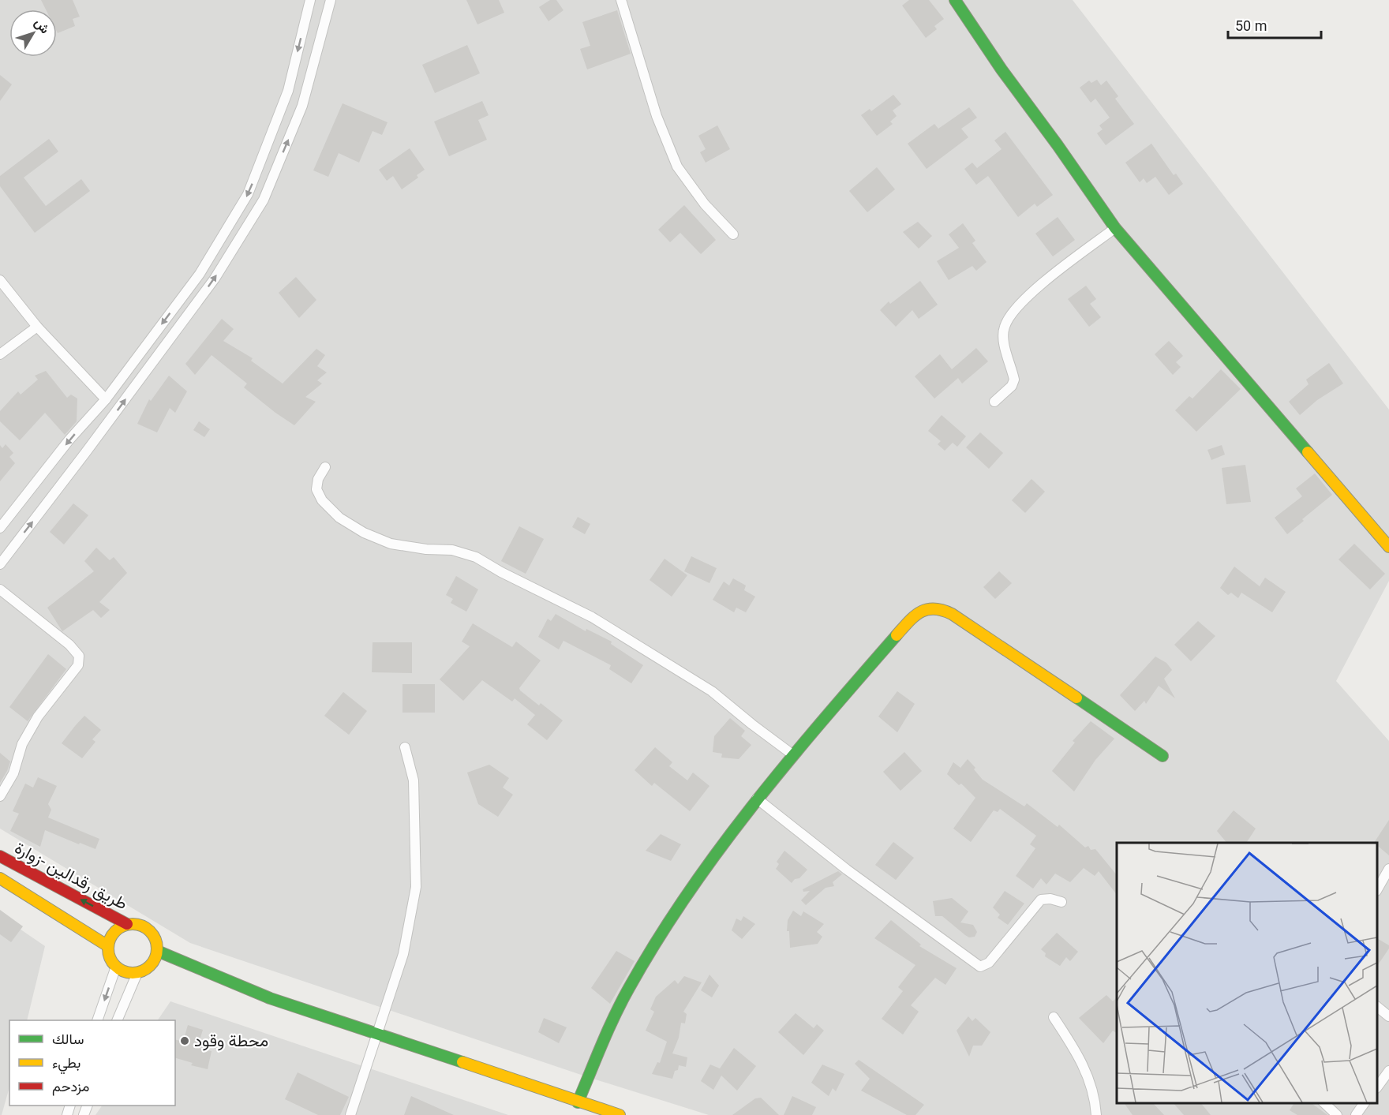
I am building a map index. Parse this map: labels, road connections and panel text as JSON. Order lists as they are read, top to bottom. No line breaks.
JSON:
{"streets":{"street":["طريق رقدالين -زوارة"]},"places":["محطة وقود"],"legend":["سالك","بطيء","مزدحم"],"scale_bar":"50 m","north":"top right"}
